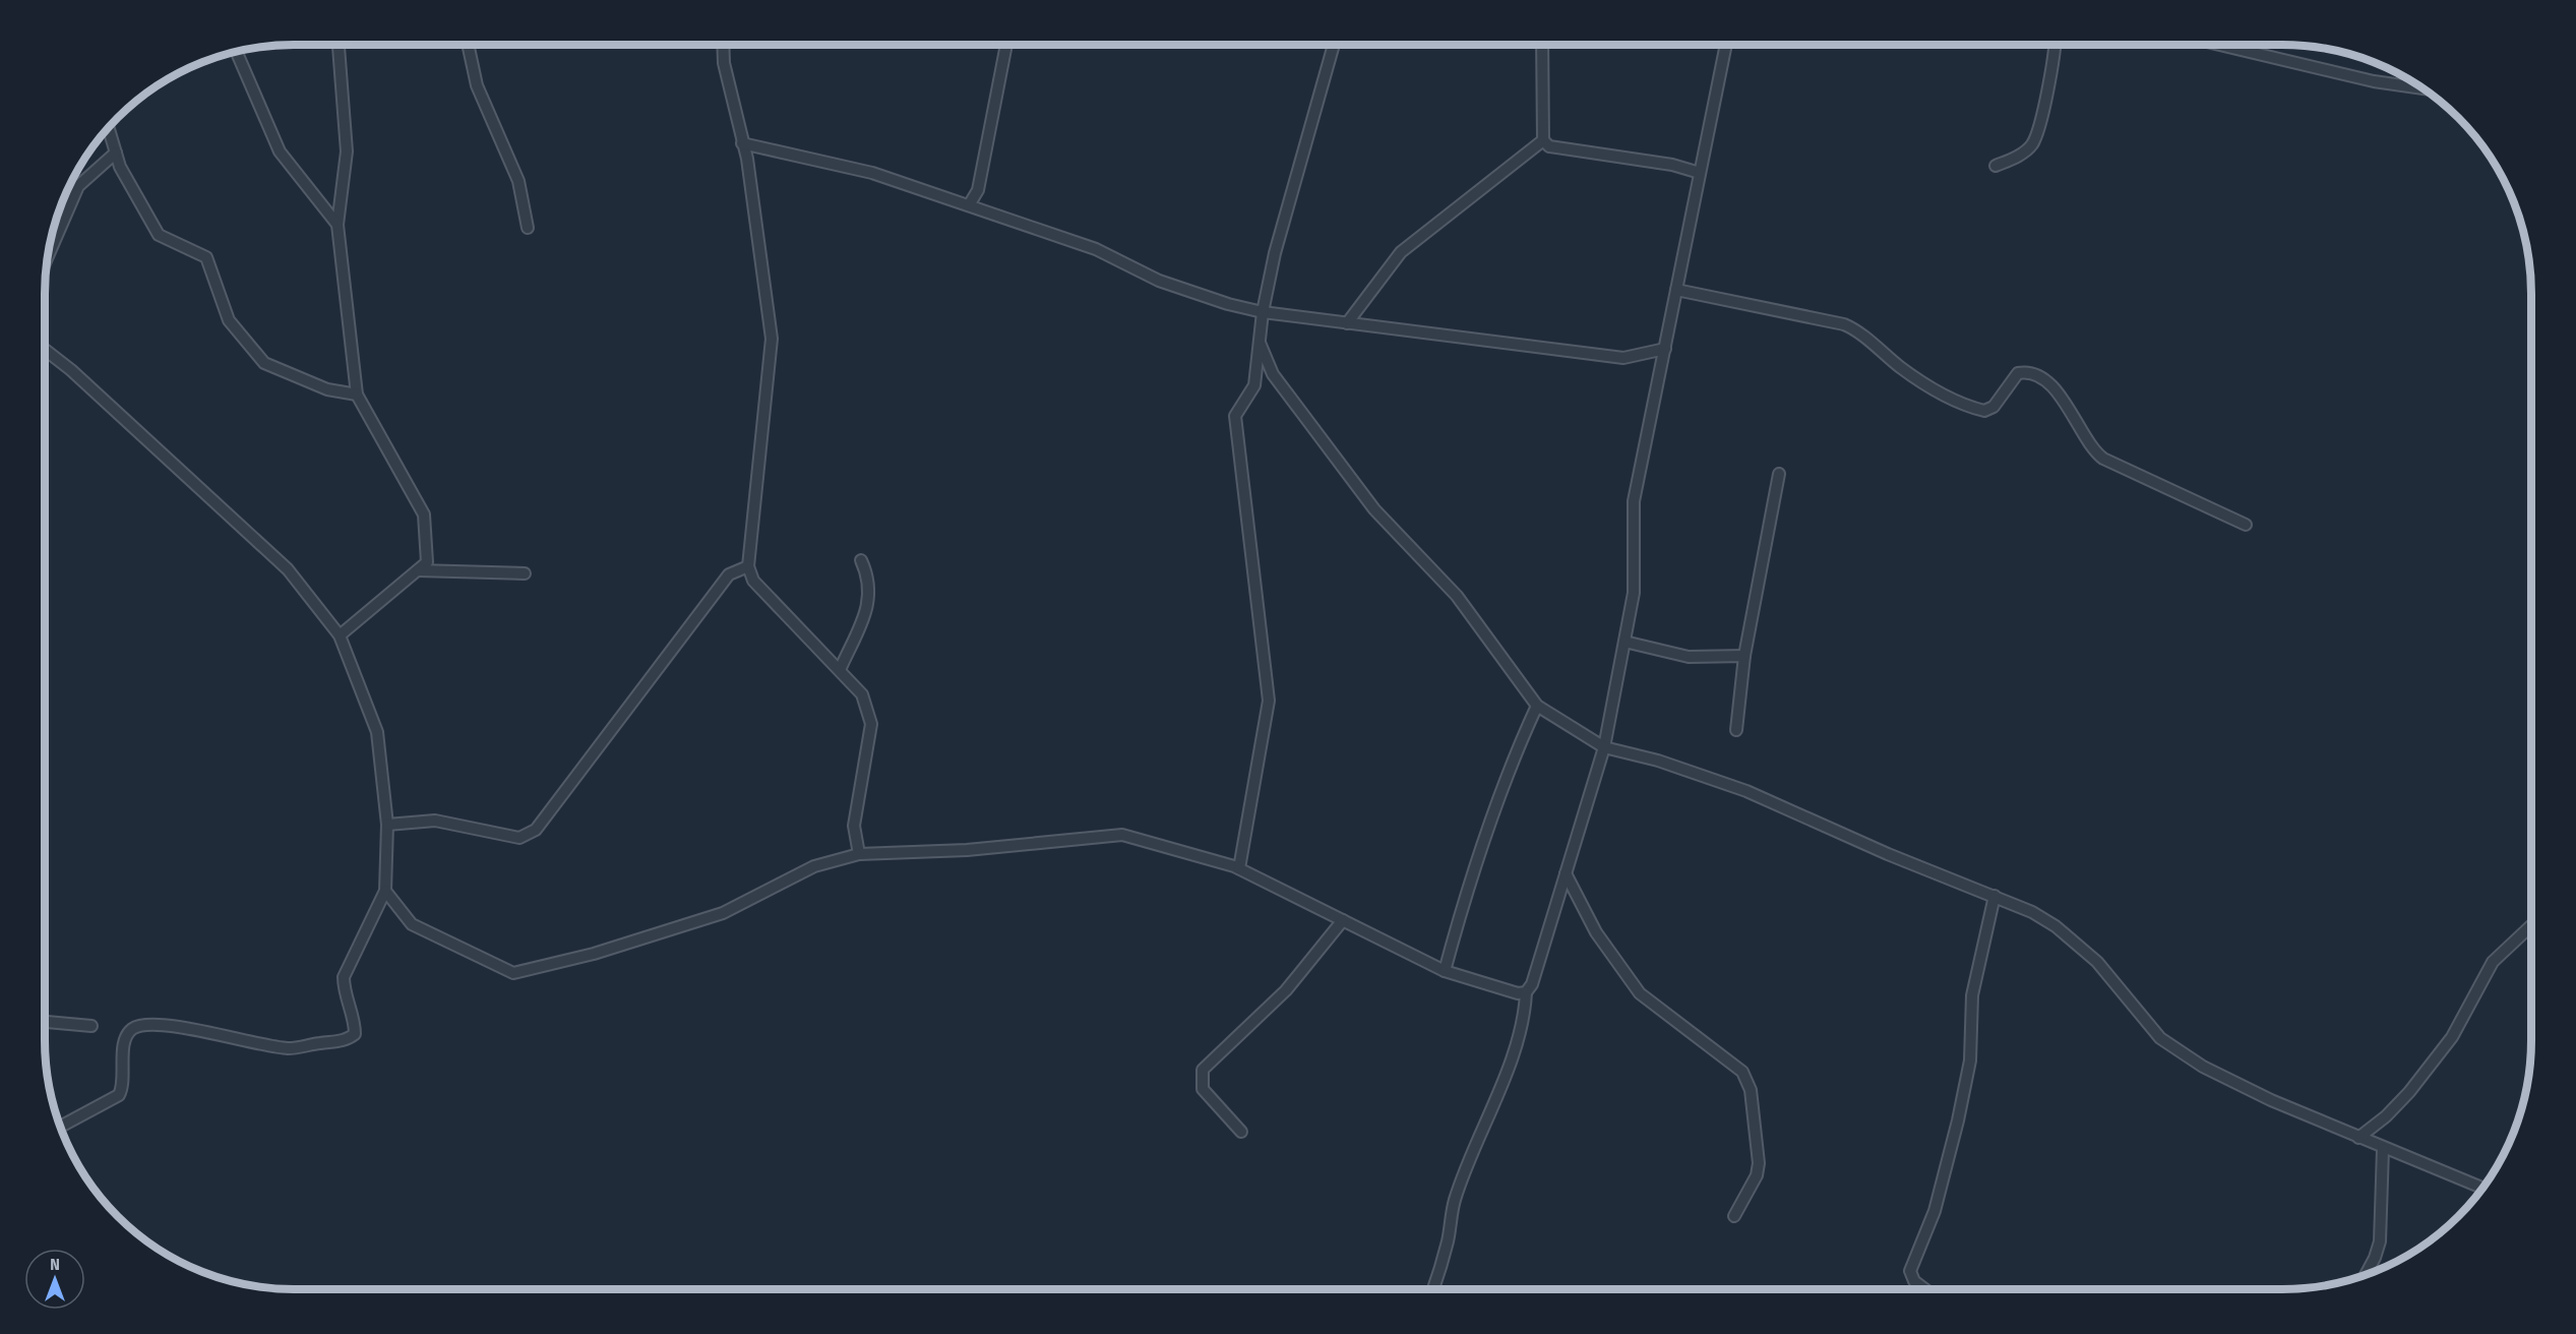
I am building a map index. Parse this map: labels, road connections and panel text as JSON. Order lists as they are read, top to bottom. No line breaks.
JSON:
{"north":"top"}
